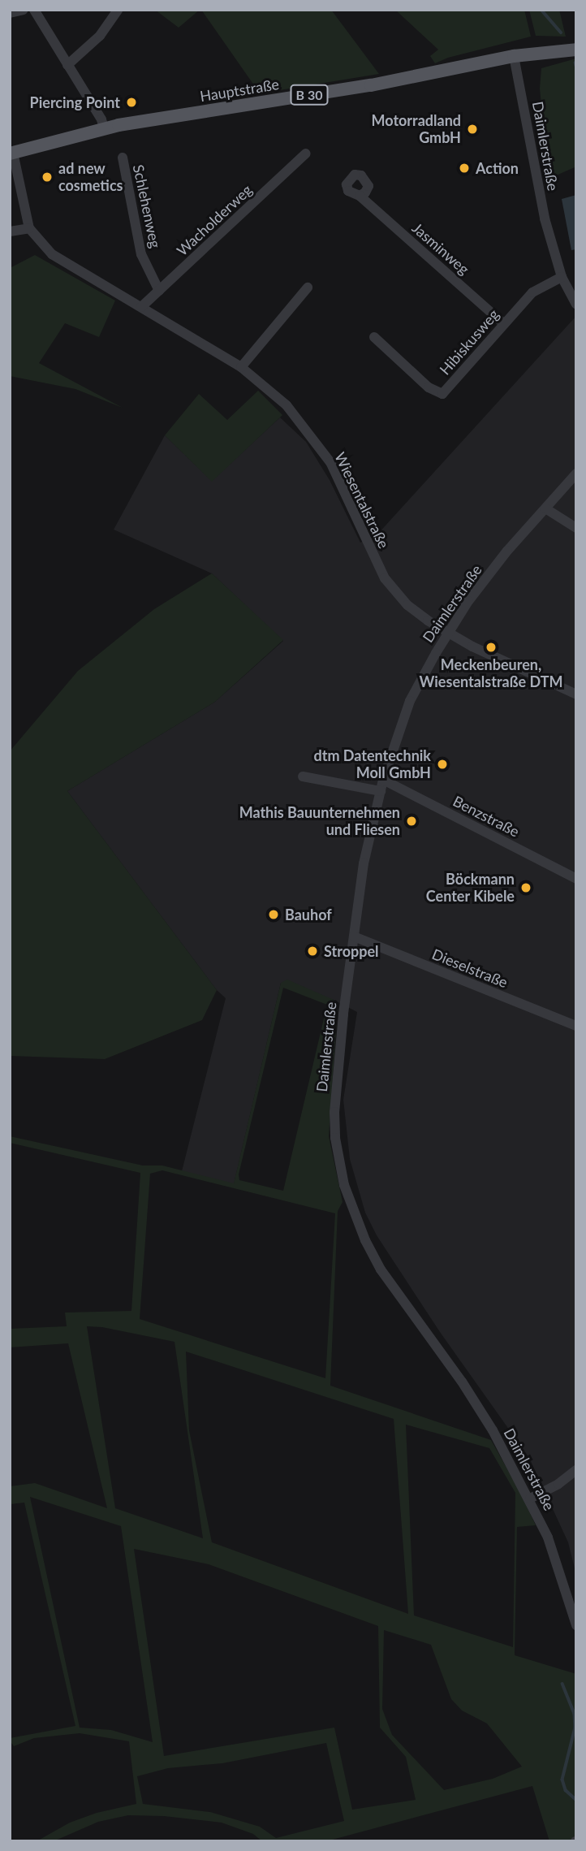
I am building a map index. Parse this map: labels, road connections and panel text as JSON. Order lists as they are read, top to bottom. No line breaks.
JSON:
{"streets":{"main road":["Hauptstraße","B 30"],"street":["Daimlerstraße","Schlehenweg","Wacholderweg","Jasminweg","Hibiskusweg","Wiesentalstraße","Benzstraße","Dieselstraße"]},"crossings":[["Hauptstraße","Daimlerstraße"],["Hauptstraße","Wiesentalstraße"],["Daimlerstraße","Hibiskusweg"],["Daimlerstraße","Wiesentalstraße"],["Daimlerstraße","Benzstraße"],["Daimlerstraße","Dieselstraße"],["Schlehenweg","Wacholderweg"],["Wacholderweg","Wiesentalstraße"],["Jasminweg","Hibiskusweg"]],"places":["Piercing Point","Motorradland GmbH","Action","ad new cosmetics","Meckenbeuren, Wiesentalstraße DTM","dtm Datentechnik Moll GmbH","Mathis Bauunternehmen und Fliesen","Böckmann Center Kibele","Bauhof","Stroppel"]}
